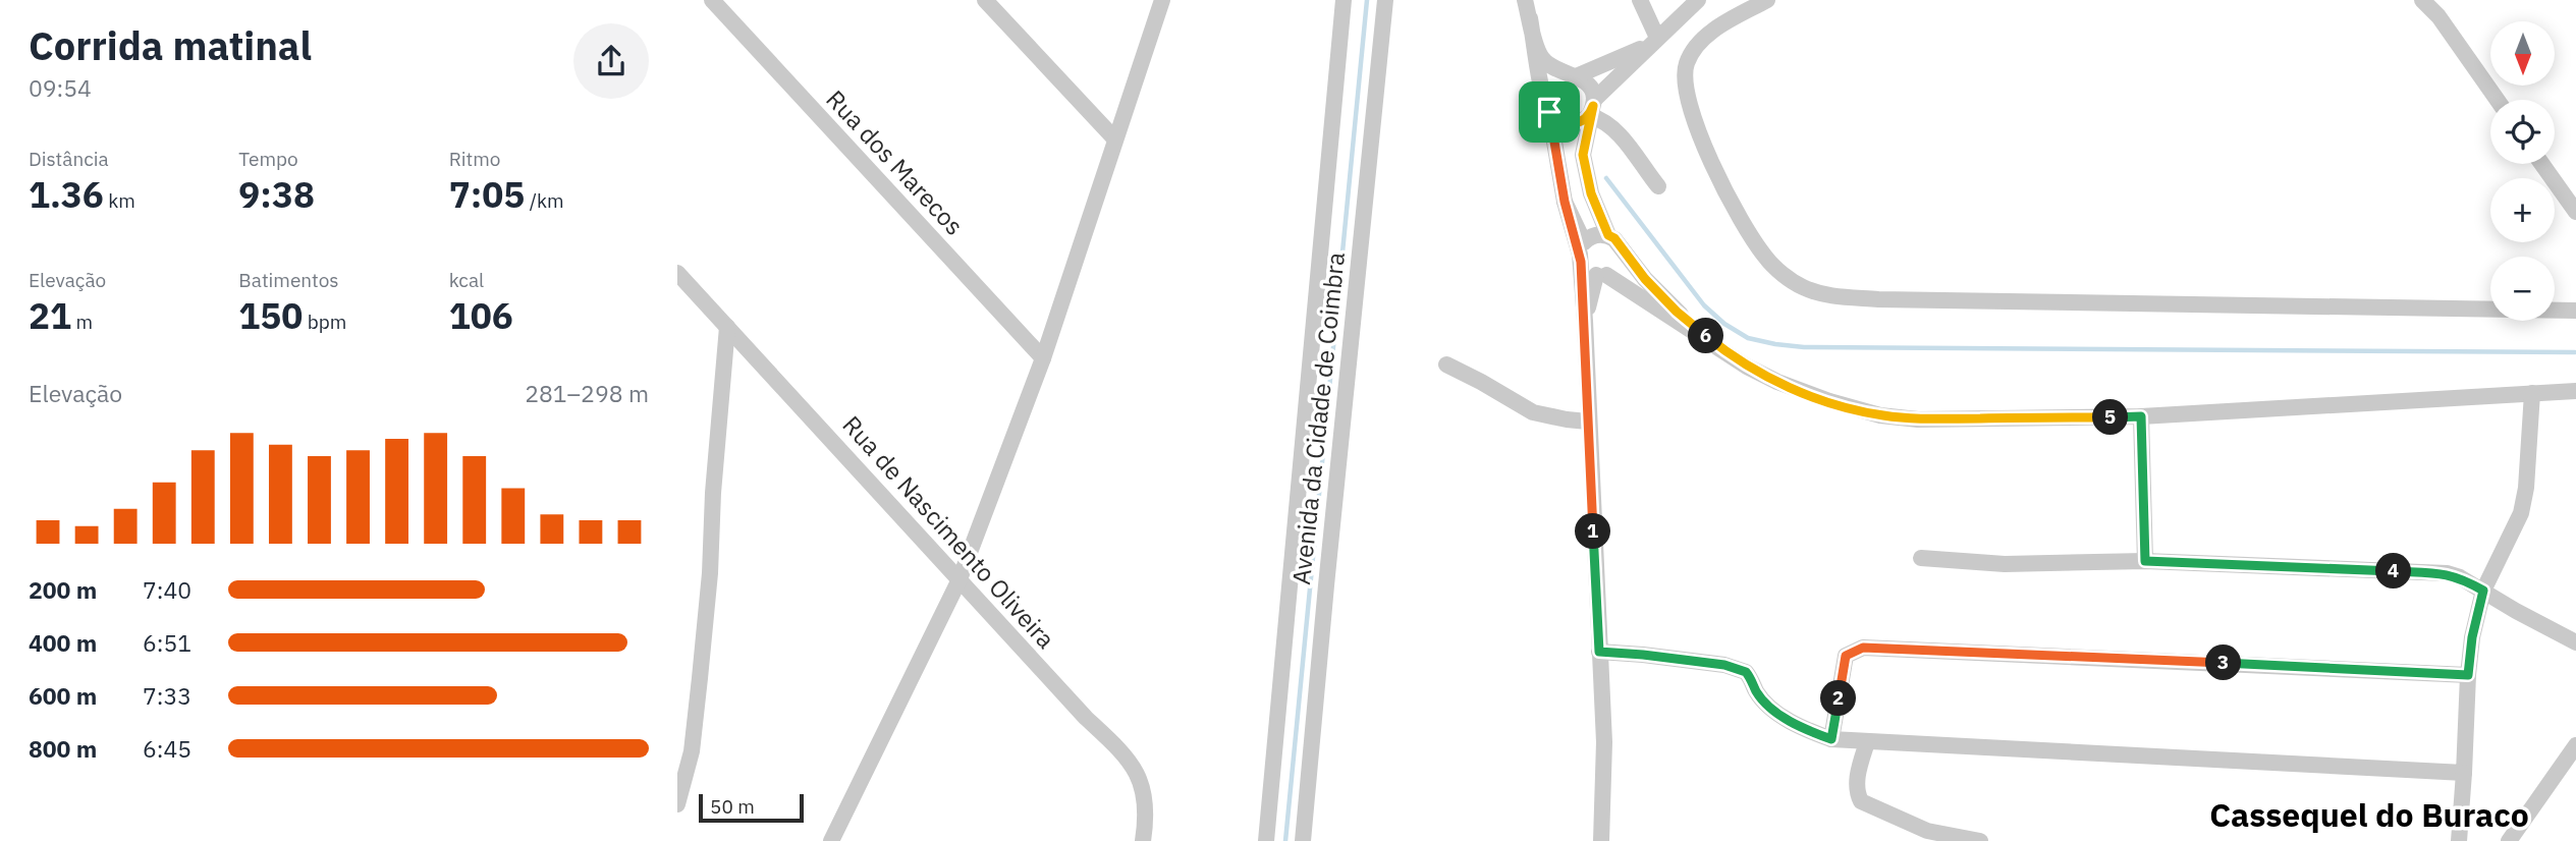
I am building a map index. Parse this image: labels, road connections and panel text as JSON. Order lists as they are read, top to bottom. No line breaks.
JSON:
{"streets":{"street":["Rua dos Marecos","Avenida da Cidade de Coimbra","Rua de Nascimento Oliveira"]},"districts":["Cassequel do Buraco"],"scale_bar":"50 m","north":"bottom","page":{"heading":["Corrida matinal","09:54"],"map_buttons":["+","−"],"stats":[["Distância","1.36 km"],["Tempo","9:38"],["Ritmo","7:05 /km"],["Elevação","21 m"],["Batimentos","150 bpm"],["kcal","106"]],"pins":["6","5","1","4","3","2"],"chart":["Elevação","281–298 m"],"list":[{"name":"200 m","note":"7:40"},{"name":"400 m","note":"6:51"},{"name":"600 m","note":"7:33"},{"name":"800 m","note":"6:45"}],"scale":"50 m"}}
